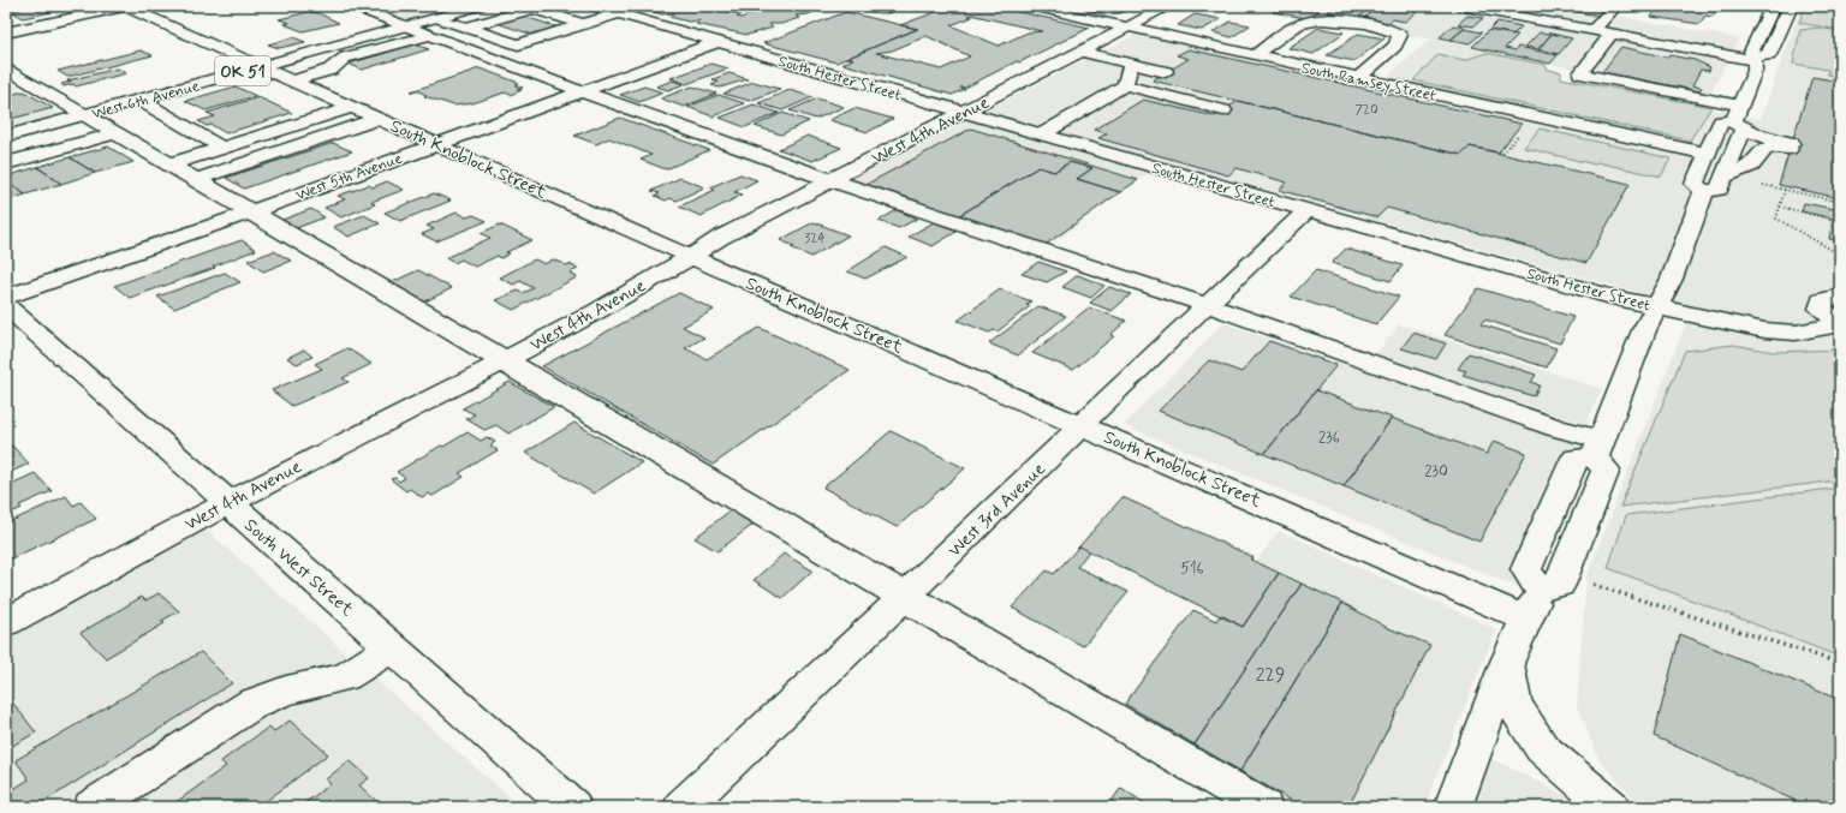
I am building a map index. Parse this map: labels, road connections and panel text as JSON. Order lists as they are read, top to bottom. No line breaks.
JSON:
{"streets":{"main road":["OK 51","South Hester Street","South Ramsey Street","West 6th Avenue","West 4th Avenue","South Knoblock Street","West 5th Avenue","West 3rd Avenue","South West Street"]},"crossings":[["South Hester Street","West 4th Avenue"],["South Hester Street","West 5th Avenue"],["South Hester Street","West 3rd Avenue"],["South Ramsey Street","West 4th Avenue"],["West 6th Avenue","South Knoblock Street"],["West 4th Avenue","South Knoblock Street"],["West 4th Avenue","South West Street"],["South Knoblock Street","West 5th Avenue"],["South Knoblock Street","West 3rd Avenue"]],"house_numbers":["720","324","236","230","516","229"]}
